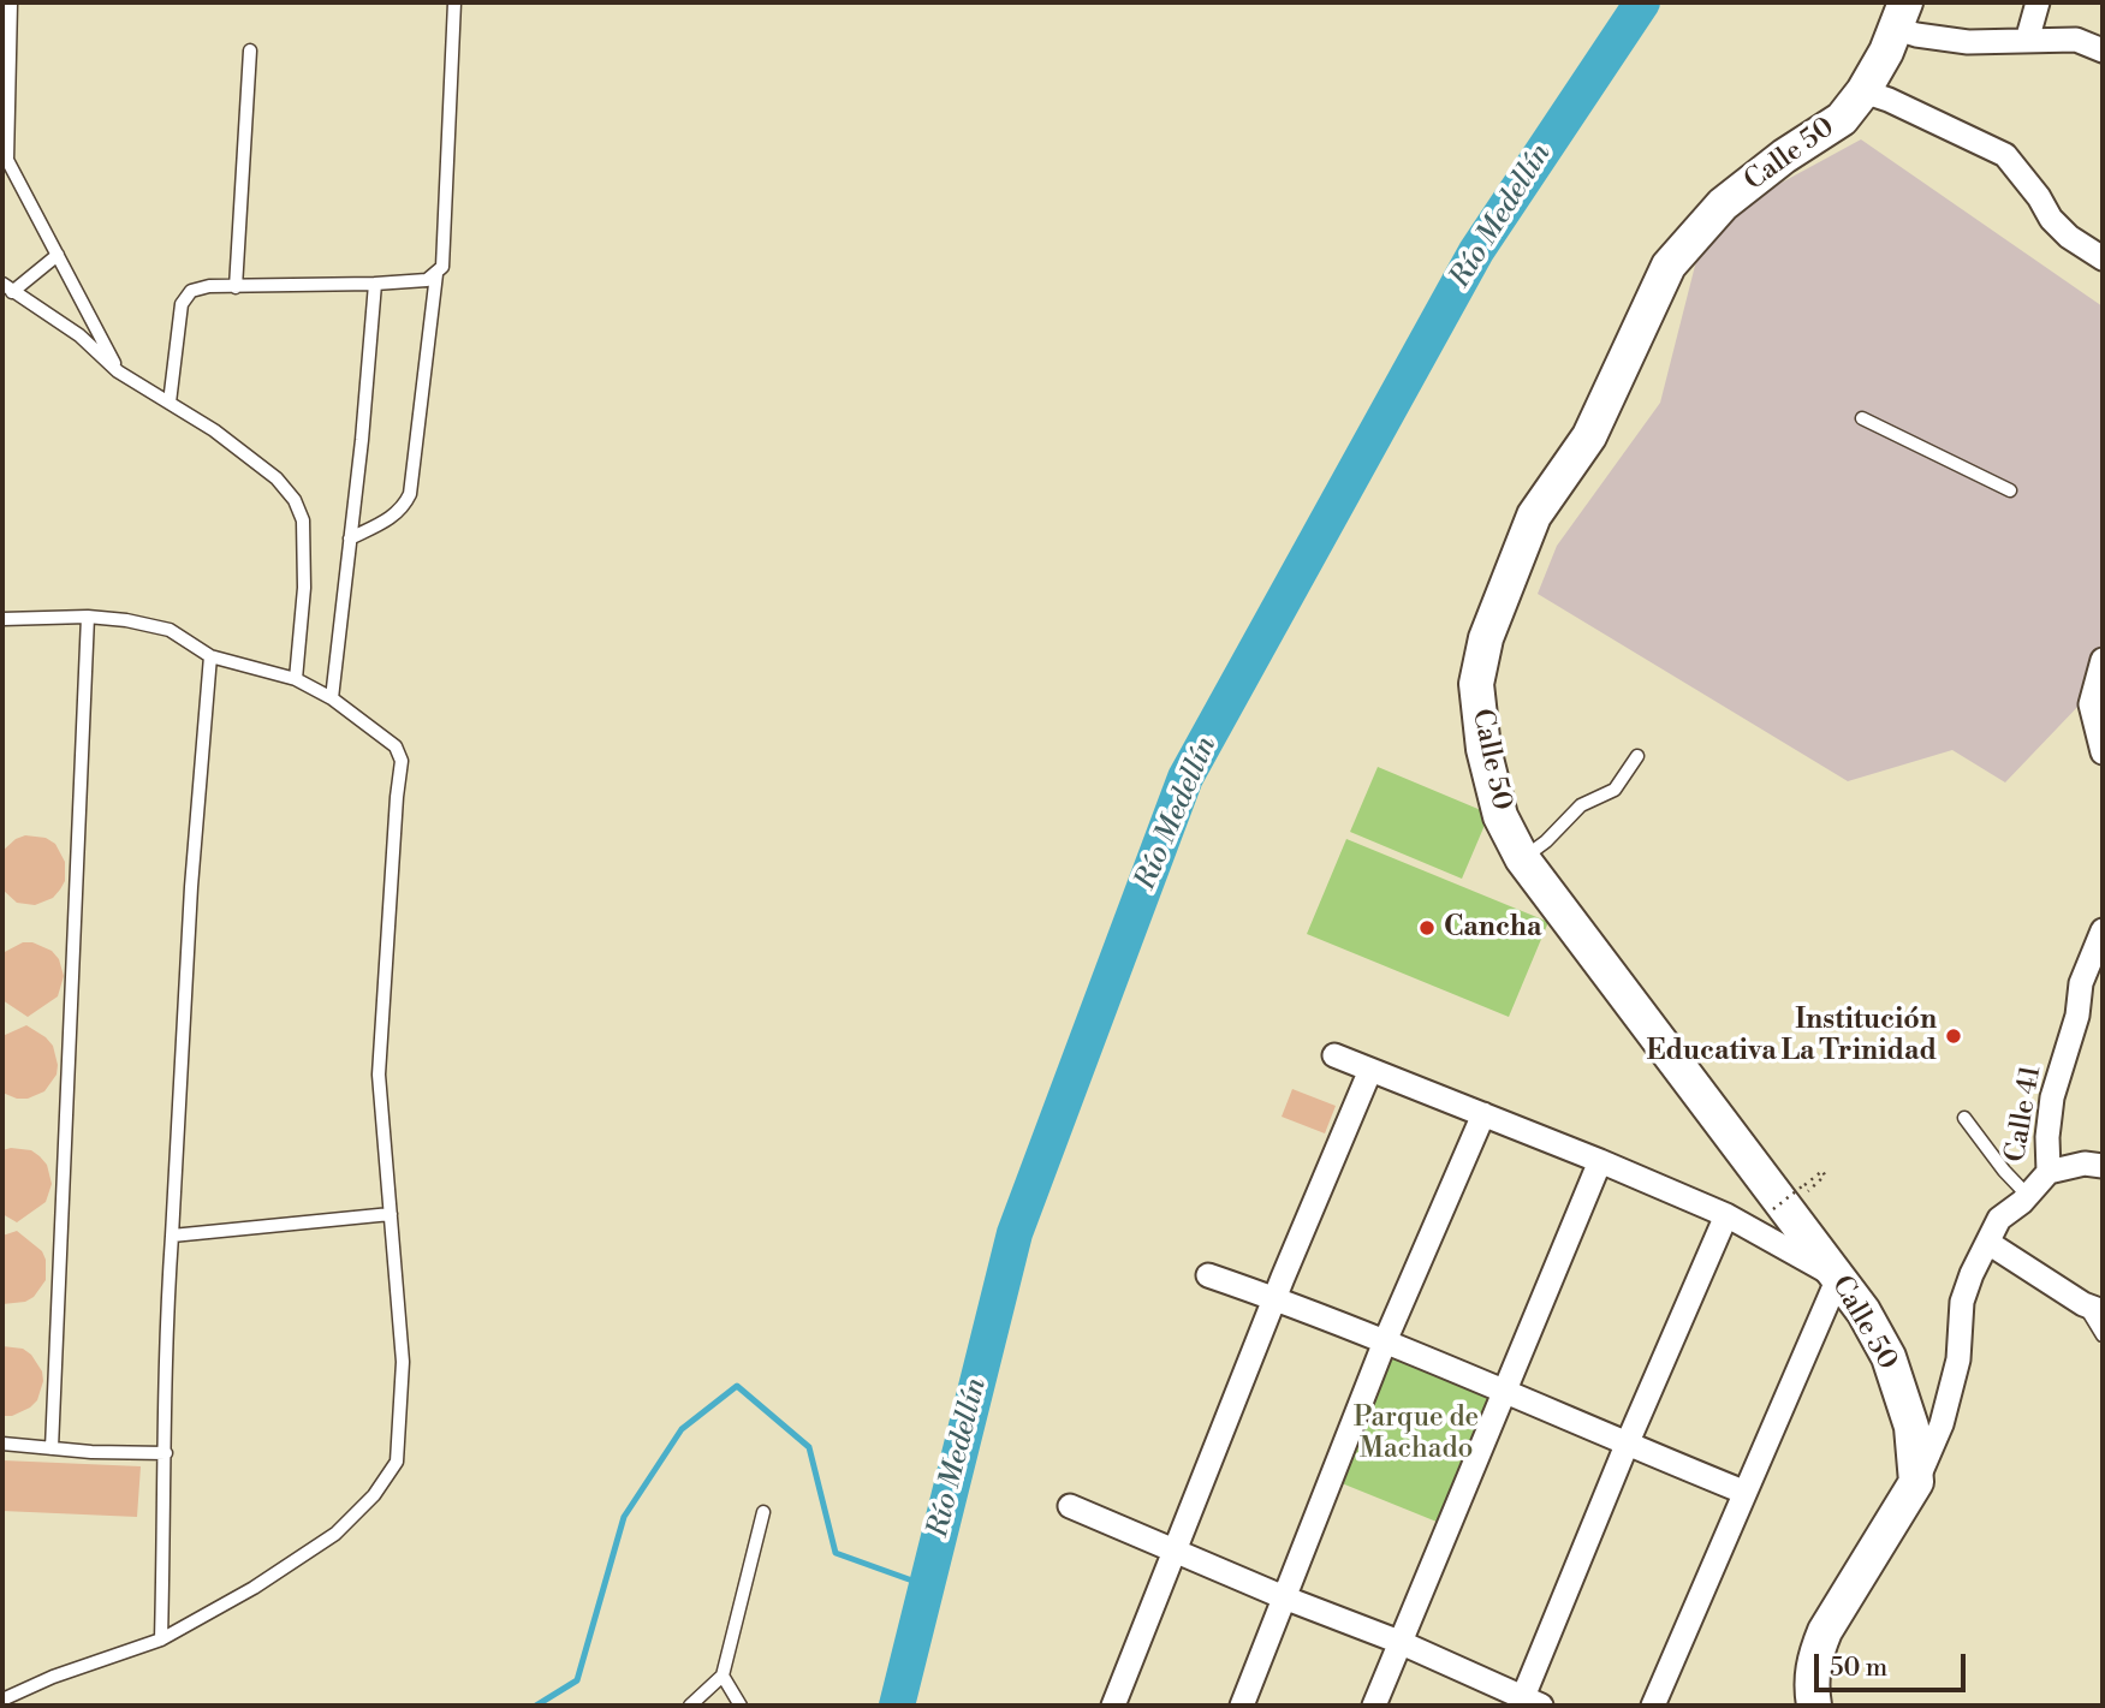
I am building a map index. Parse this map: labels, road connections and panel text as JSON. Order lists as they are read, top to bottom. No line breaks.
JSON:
{"streets":{"main road":["Calle 50"],"street":["Calle 41"]},"crossings":[["Calle 50","Calle 41"]],"water":["Río Medellín"],"parks":["Parque de Machado"],"places":["Cancha","Institución Educativa La Trinidad"],"scale_bar":"50 m"}
